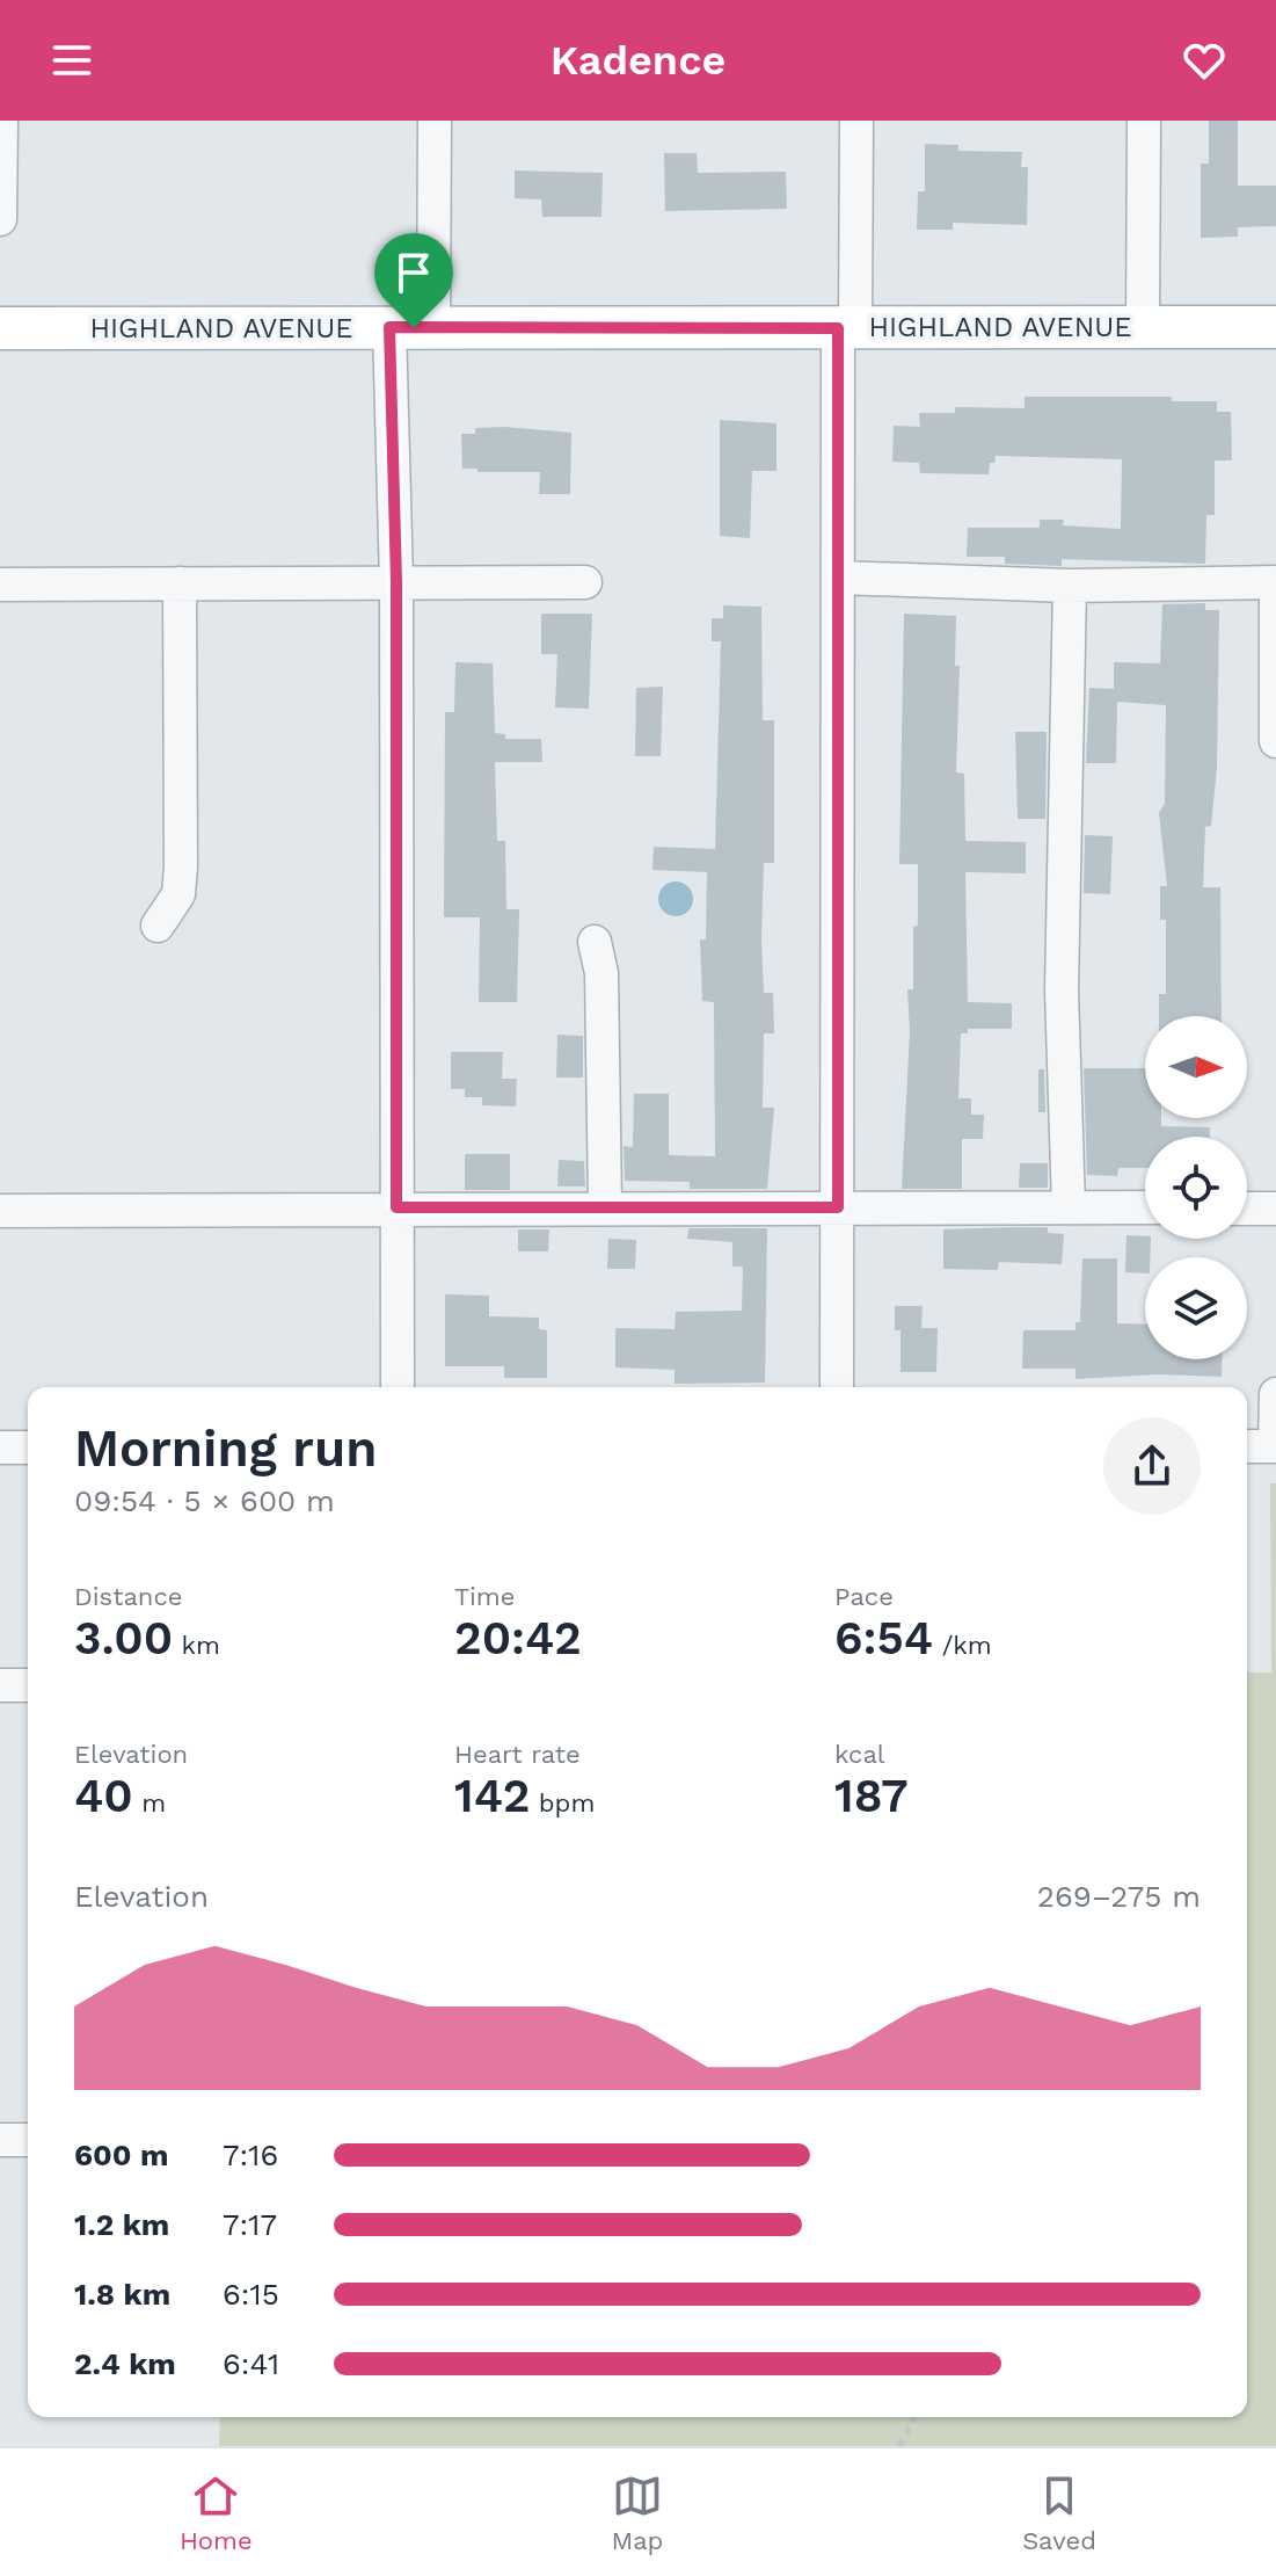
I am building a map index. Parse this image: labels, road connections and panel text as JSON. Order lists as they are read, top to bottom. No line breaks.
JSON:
{"streets":{"main road":["HIGHLAND AVENUE"]},"north":"right","page":{"header":"Kadence","heading":["Morning run","09:54 · 5 × 600 m"],"stats":[["Distance","3.00 km"],["Time","20:42"],["Pace","6:54 /km"],["Elevation","40 m"],["Heart rate","142 bpm"],["kcal","187"]],"chart":["Elevation","269–275 m"],"list":[{"name":"600 m","note":"7:16"},{"name":"1.2 km","note":"7:17"},{"name":"1.8 km","note":"6:15"},{"name":"2.4 km","note":"6:41"}],"tabs":["Home","Map","Saved"]}}
